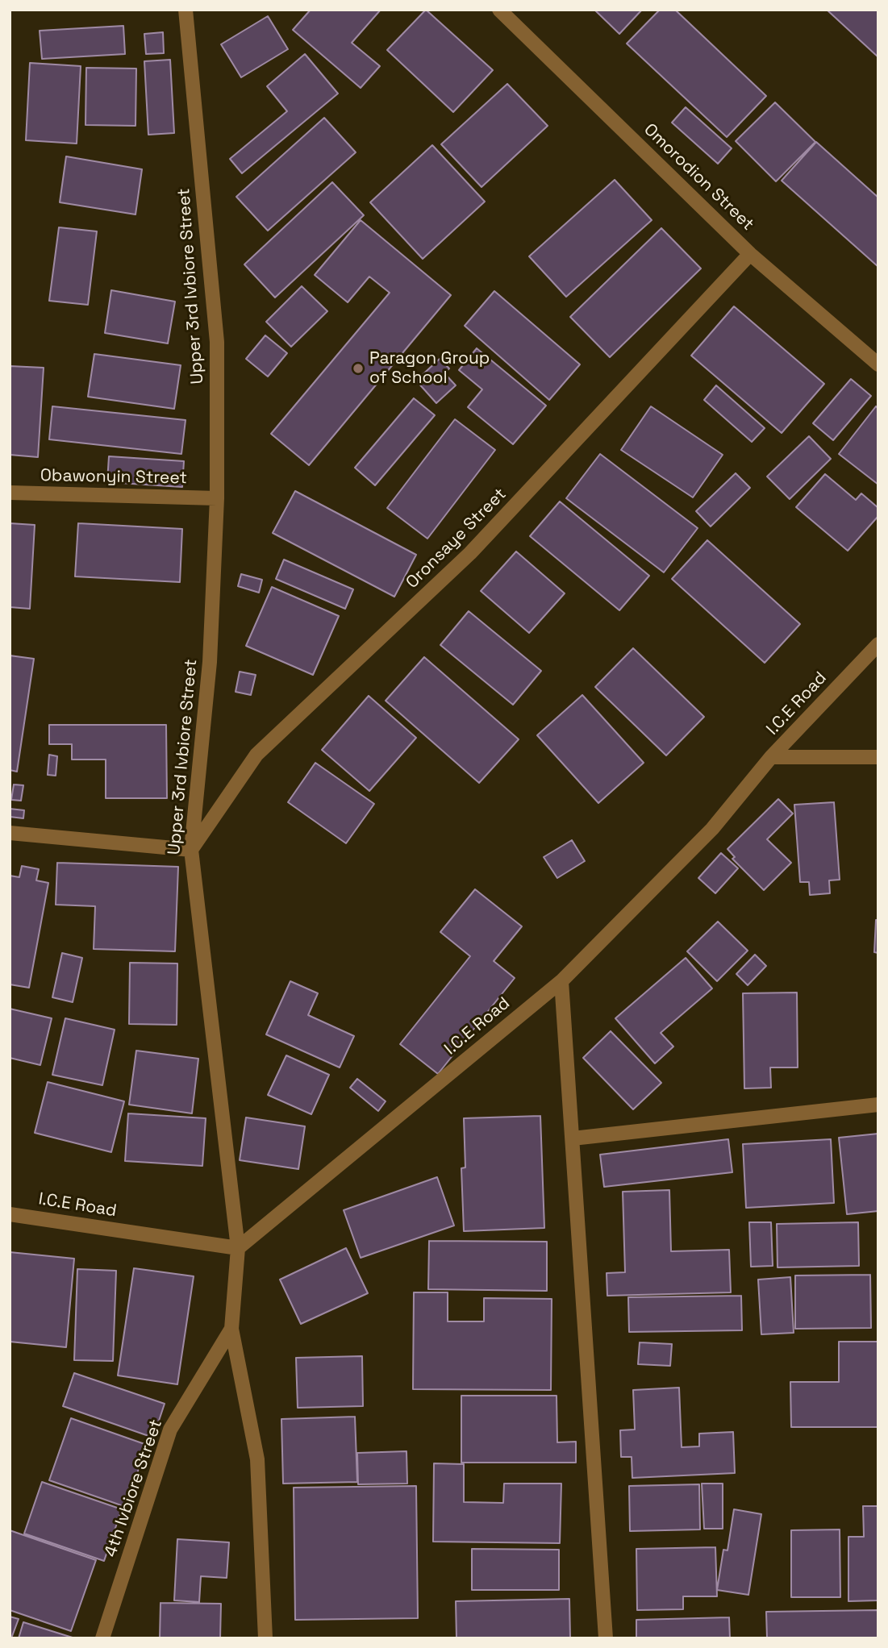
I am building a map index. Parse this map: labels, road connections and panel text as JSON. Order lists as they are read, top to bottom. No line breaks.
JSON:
{"streets":{"street":["Omorodion Street","Upper 3rd Ivbiore Street","Obawonyin Street","Oronsaye Street","I.C.E Road","4th Ivbiore Street"]},"crossings":[["Omorodion Street","Oronsaye Street"],["Upper 3rd Ivbiore Street","Obawonyin Street"],["Upper 3rd Ivbiore Street","Oronsaye Street"],["Upper 3rd Ivbiore Street","I.C.E Road"],["Upper 3rd Ivbiore Street","4th Ivbiore Street"]],"places":["Paragon Group of School"]}
